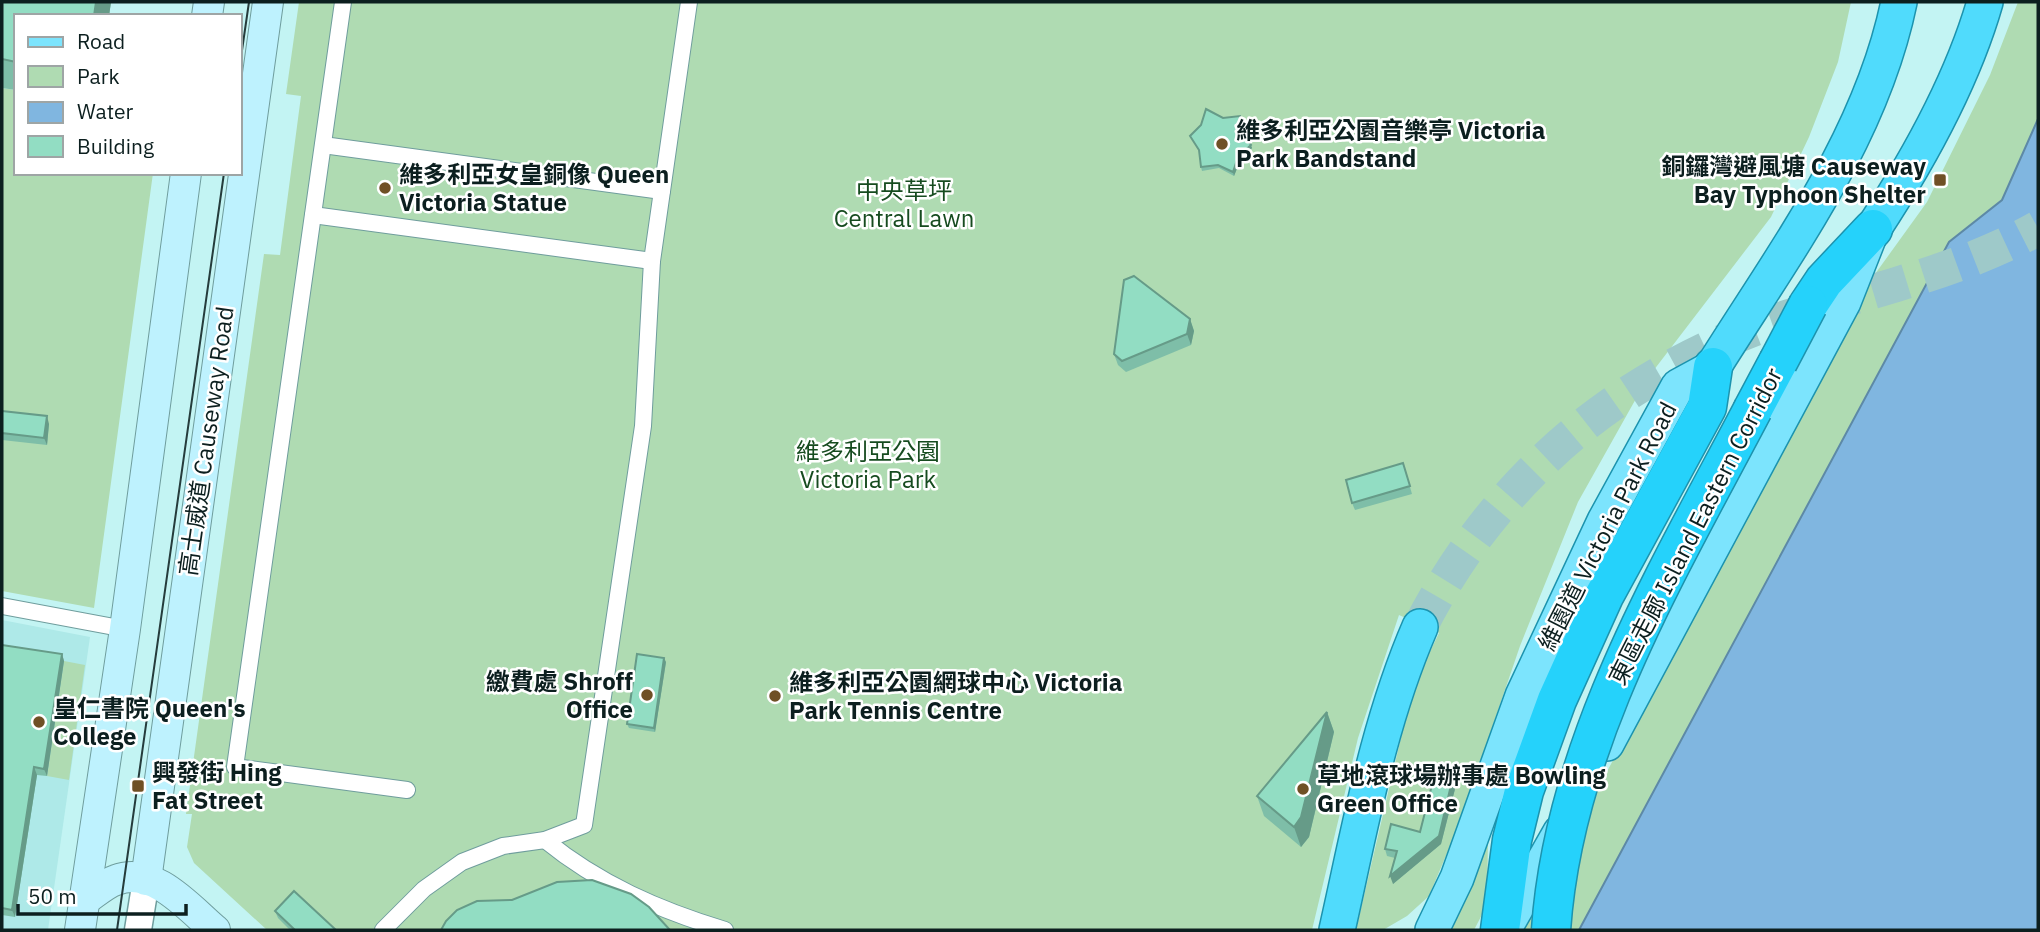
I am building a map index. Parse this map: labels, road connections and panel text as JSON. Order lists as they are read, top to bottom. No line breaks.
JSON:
{"streets":{"highway":["維園道 Victoria Park Road","東區走廊 Island Eastern Corridor"],"main road":["高士威道 Causeway Road"]},"crossings":[["維園道 Victoria Park Road","東區走廊 Island Eastern Corridor"]],"parks":["中央草坪 Central Lawn","維多利亞公園 Victoria Park"],"places":{"other":["維多利亞公園音樂亭 Victoria Park Bandstand","維多利亞女皇銅像 Queen Victoria Statue","繳費處 Shroff Office","維多利亞公園網球中心 Victoria Park Tennis Centre","皇仁書院 Queen's College","草地滾球場辦事處 Bowling Green Office"],"transit":["銅鑼灣避風塘 Causeway Bay Typhoon Shelter","興發街 Hing Fat Street"]},"legend":["Road","Park","Water","Building"],"scale_bar":"50 m"}
